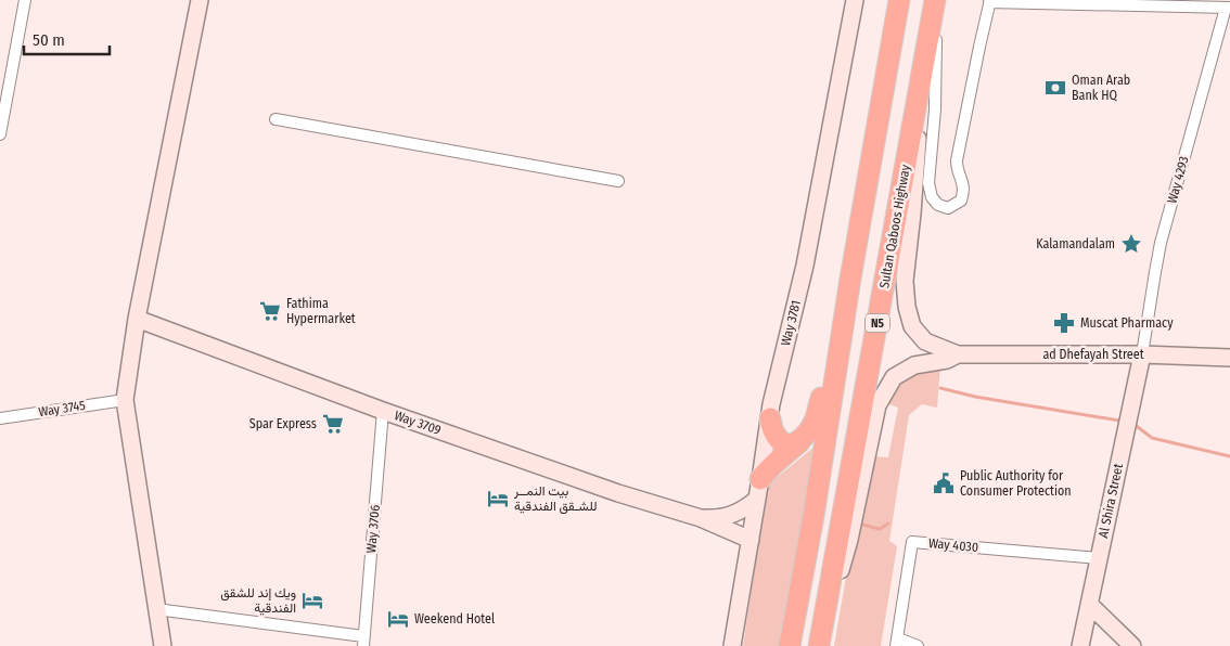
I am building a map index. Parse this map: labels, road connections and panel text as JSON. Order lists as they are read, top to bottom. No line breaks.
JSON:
{"streets":{"highway":["Sultan Qaboos Highway","N5"],"street":["Way 4293","Way 3781","ad Dhefayah Street","Way 3745","Way 3709","Al Shira Street","Way 3706","Way 4030"]},"crossings":[["Way 4293","ad Dhefayah Street"],["Way 4293","Al Shira Street"],["Way 3781","Way 3709"],["ad Dhefayah Street","Al Shira Street"],["Way 3709","Way 3706"],["Al Shira Street","Way 4030"]],"places":{"bank":["Oman Arab Bank HQ"],"place":["Kalamandalam"],"supermarket":["Fathima Hypermarket","Spar Express"],"pharmacy":["Muscat Pharmacy"],"public building":["Public Authority for Consumer Protection"],"hotel":["بيت النمــر للشـقق الفندقية","ويك إند للشقق الفندقية","Weekend Hotel"]},"scale_bar":"50 m"}
